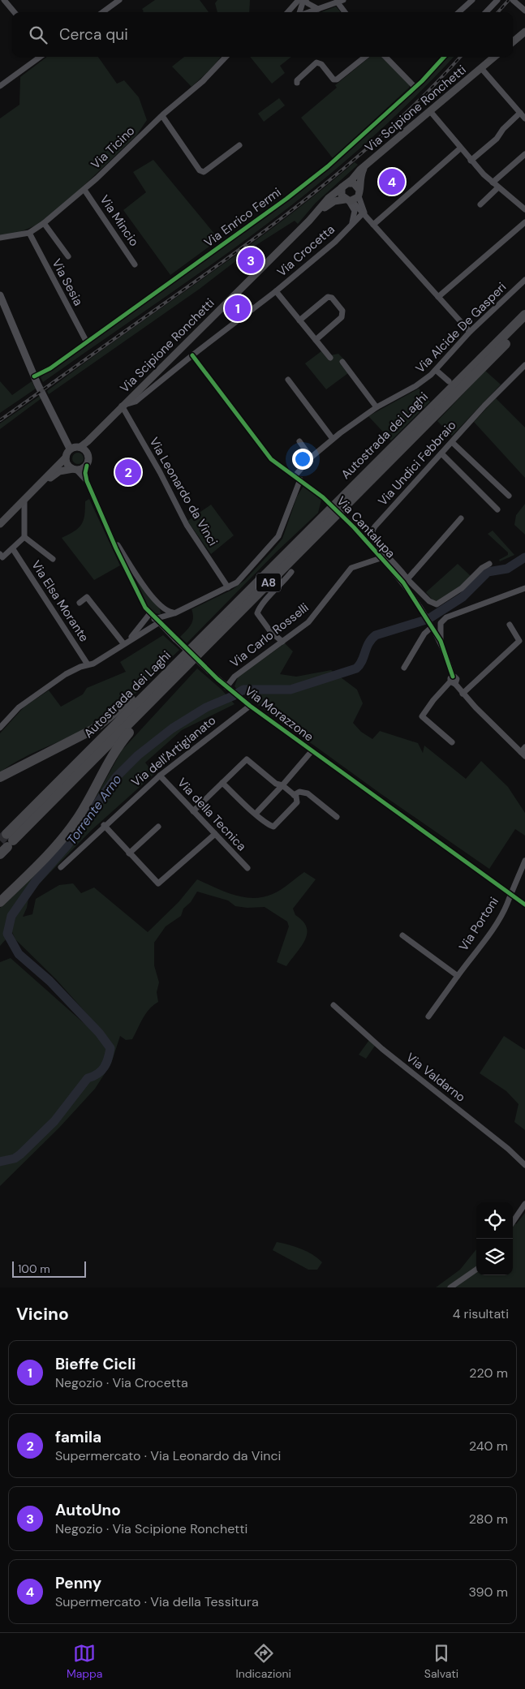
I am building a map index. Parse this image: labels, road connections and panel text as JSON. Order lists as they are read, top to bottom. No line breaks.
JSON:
{"streets":{"highway":["Autostrada dei Laghi","A8"],"main road":["Via Scipione Ronchetti"],"street":["Via Ticino","Via Enrico Fermi","Via Mincio","Via Crocetta","Via Sesia","Via Alcide De Gasperi","Via Undici Febbraio","Via Leonardo da Vinci","Via Cantalupa","Via Elsa Morante","Via Carlo Rosselli","Via Morazzone","Via dell'Artigianato","Via della Tecnica","Via Portoni","Via Valdarno"]},"crossings":[["Via Scipione Ronchetti","Via Crocetta"],["Via Scipione Ronchetti","Via Leonardo da Vinci"],["Via Ticino","Via Mincio"],["Via Ticino","Via Sesia"],["Via Enrico Fermi","Via Sesia"],["Via Crocetta","Via Leonardo da Vinci"],["Via Crocetta","Via Cantalupa"],["Via Alcide De Gasperi","Via Leonardo da Vinci"],["Via Alcide De Gasperi","Via Cantalupa"],["Via Alcide De Gasperi","Via Morazzone"],["Via Undici Febbraio","Via Cantalupa"],["Via Cantalupa","Via Carlo Rosselli"],["Via Carlo Rosselli","Via Morazzone"],["Via Morazzone","Via dell'Artigianato"],["Via Morazzone","Via Portoni"],["Via dell'Artigianato","Via della Tecnica"]],"water":["Torrente Arno"],"scale_bar":"100 m","page":{"search":"Cerca qui","pins":["4","3","1","2"],"scale":"100 m","heading":["Vicino","4 risultati"],"list":[{"mark":"1","name":"Bieffe Cicli","note":"Negozio · Via Crocetta","value":"220 m"},{"mark":"2","name":"famila","note":"Supermercato · Via Leonardo da Vinci","value":"240 m"},{"mark":"3","name":"AutoUno","note":"Negozio · Via Scipione Ronchetti","value":"280 m"},{"mark":"4","name":"Penny","note":"Supermercato · Via della Tessitura","value":"390 m"}],"nav":["Mappa","Indicazioni","Salvati"]}}
